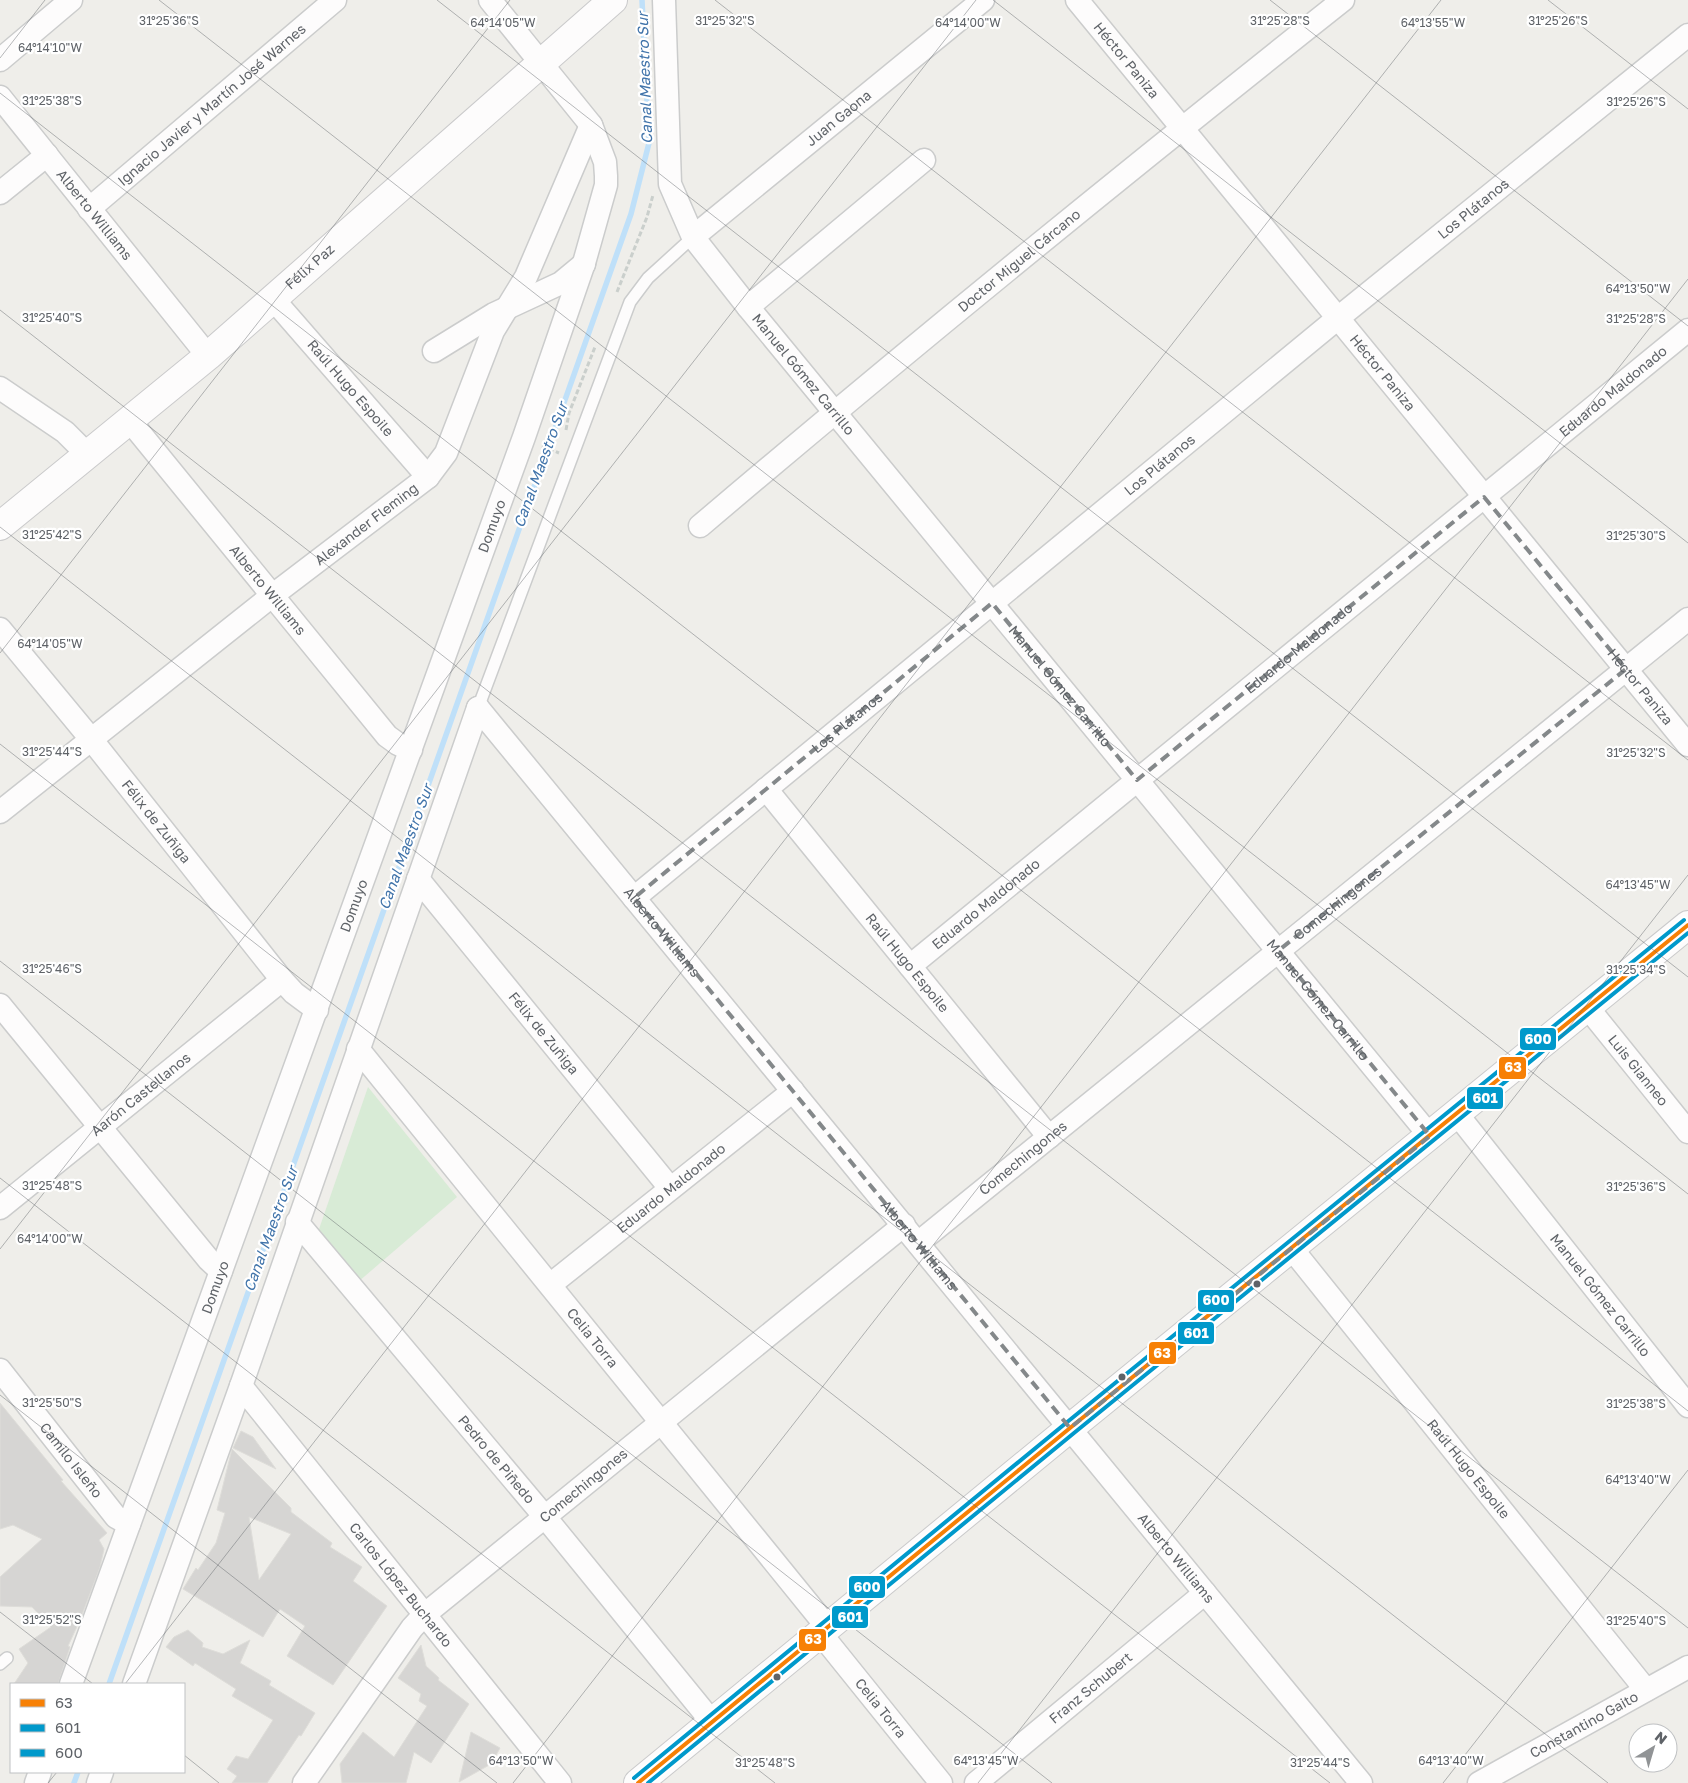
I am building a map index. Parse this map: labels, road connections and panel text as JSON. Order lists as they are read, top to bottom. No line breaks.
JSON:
{"streets":{"main road":["Félix Paz"],"street":["Héctor Paniza","Ignacio Javier y Martín José Warnes","Juan Gaona","Los Plátanos","Alberto Williams","Doctor Miguel Cárcano","Manuel Gómez Carrillo","Raúl Hugo Espoile","Eduardo Maldonado","Alexander Fleming","Domuyo","Félix de Zuñiga","Comechingones","Luis Gianneo","Aarón Castellanos","Celia Torra","Pedro de Piñedo","Camilo Isleño","Carlos López Buchardo","Franz Schubert","Constantino Gaito"]},"crossings":[["Héctor Paniza","Los Plátanos"],["Héctor Paniza","Doctor Miguel Cárcano"],["Héctor Paniza","Eduardo Maldonado"],["Héctor Paniza","Comechingones"],["Ignacio Javier y Martín José Warnes","Alberto Williams"],["Juan Gaona","Manuel Gómez Carrillo"],["Los Plátanos","Alberto Williams"],["Los Plátanos","Manuel Gómez Carrillo"],["Los Plátanos","Raúl Hugo Espoile"],["Alberto Williams","Félix Paz"],["Alberto Williams","Eduardo Maldonado"],["Alberto Williams","Alexander Fleming"],["Alberto Williams","Domuyo"],["Alberto Williams","Comechingones"],["Alberto Williams","Franz Schubert"],["Doctor Miguel Cárcano","Manuel Gómez Carrillo"],["Félix Paz","Raúl Hugo Espoile"],["Félix Paz","Domuyo"],["Manuel Gómez Carrillo","Eduardo Maldonado"],["Manuel Gómez Carrillo","Comechingones"],["Raúl Hugo Espoile","Eduardo Maldonado"],["Raúl Hugo Espoile","Alexander Fleming"],["Raúl Hugo Espoile","Comechingones"],["Raúl Hugo Espoile","Constantino Gaito"],["Eduardo Maldonado","Félix de Zuñiga"],["Eduardo Maldonado","Celia Torra"],["Alexander Fleming","Domuyo"],["Alexander Fleming","Félix de Zuñiga"],["Domuyo","Félix de Zuñiga"],["Domuyo","Camilo Isleño"],["Félix de Zuñiga","Aarón Castellanos"],["Comechingones","Celia Torra"],["Comechingones","Pedro de Piñedo"],["Comechingones","Carlos López Buchardo"]],"water":["Canal Maestro Sur"],"lines":["transit line 600","transit line 63","transit line 601"],"legend":["63","601","600"],"north":"top right","coordinates":["31°25'36\"S","31°25'32\"S","31°25'28\"S","31°25'26\"S","64°14'00\"W","64°13'55\"W","64°14'05\"W","64°14'10\"W","31°25'38\"S","64°13'50\"W","31°25'40\"S","31°25'42\"S","31°25'30\"S","31°25'44\"S","64°13'45\"W","31°25'46\"S","31°25'34\"S","31°25'48\"S","31°25'50\"S","64°13'40\"W","31°25'52\"S"]}
